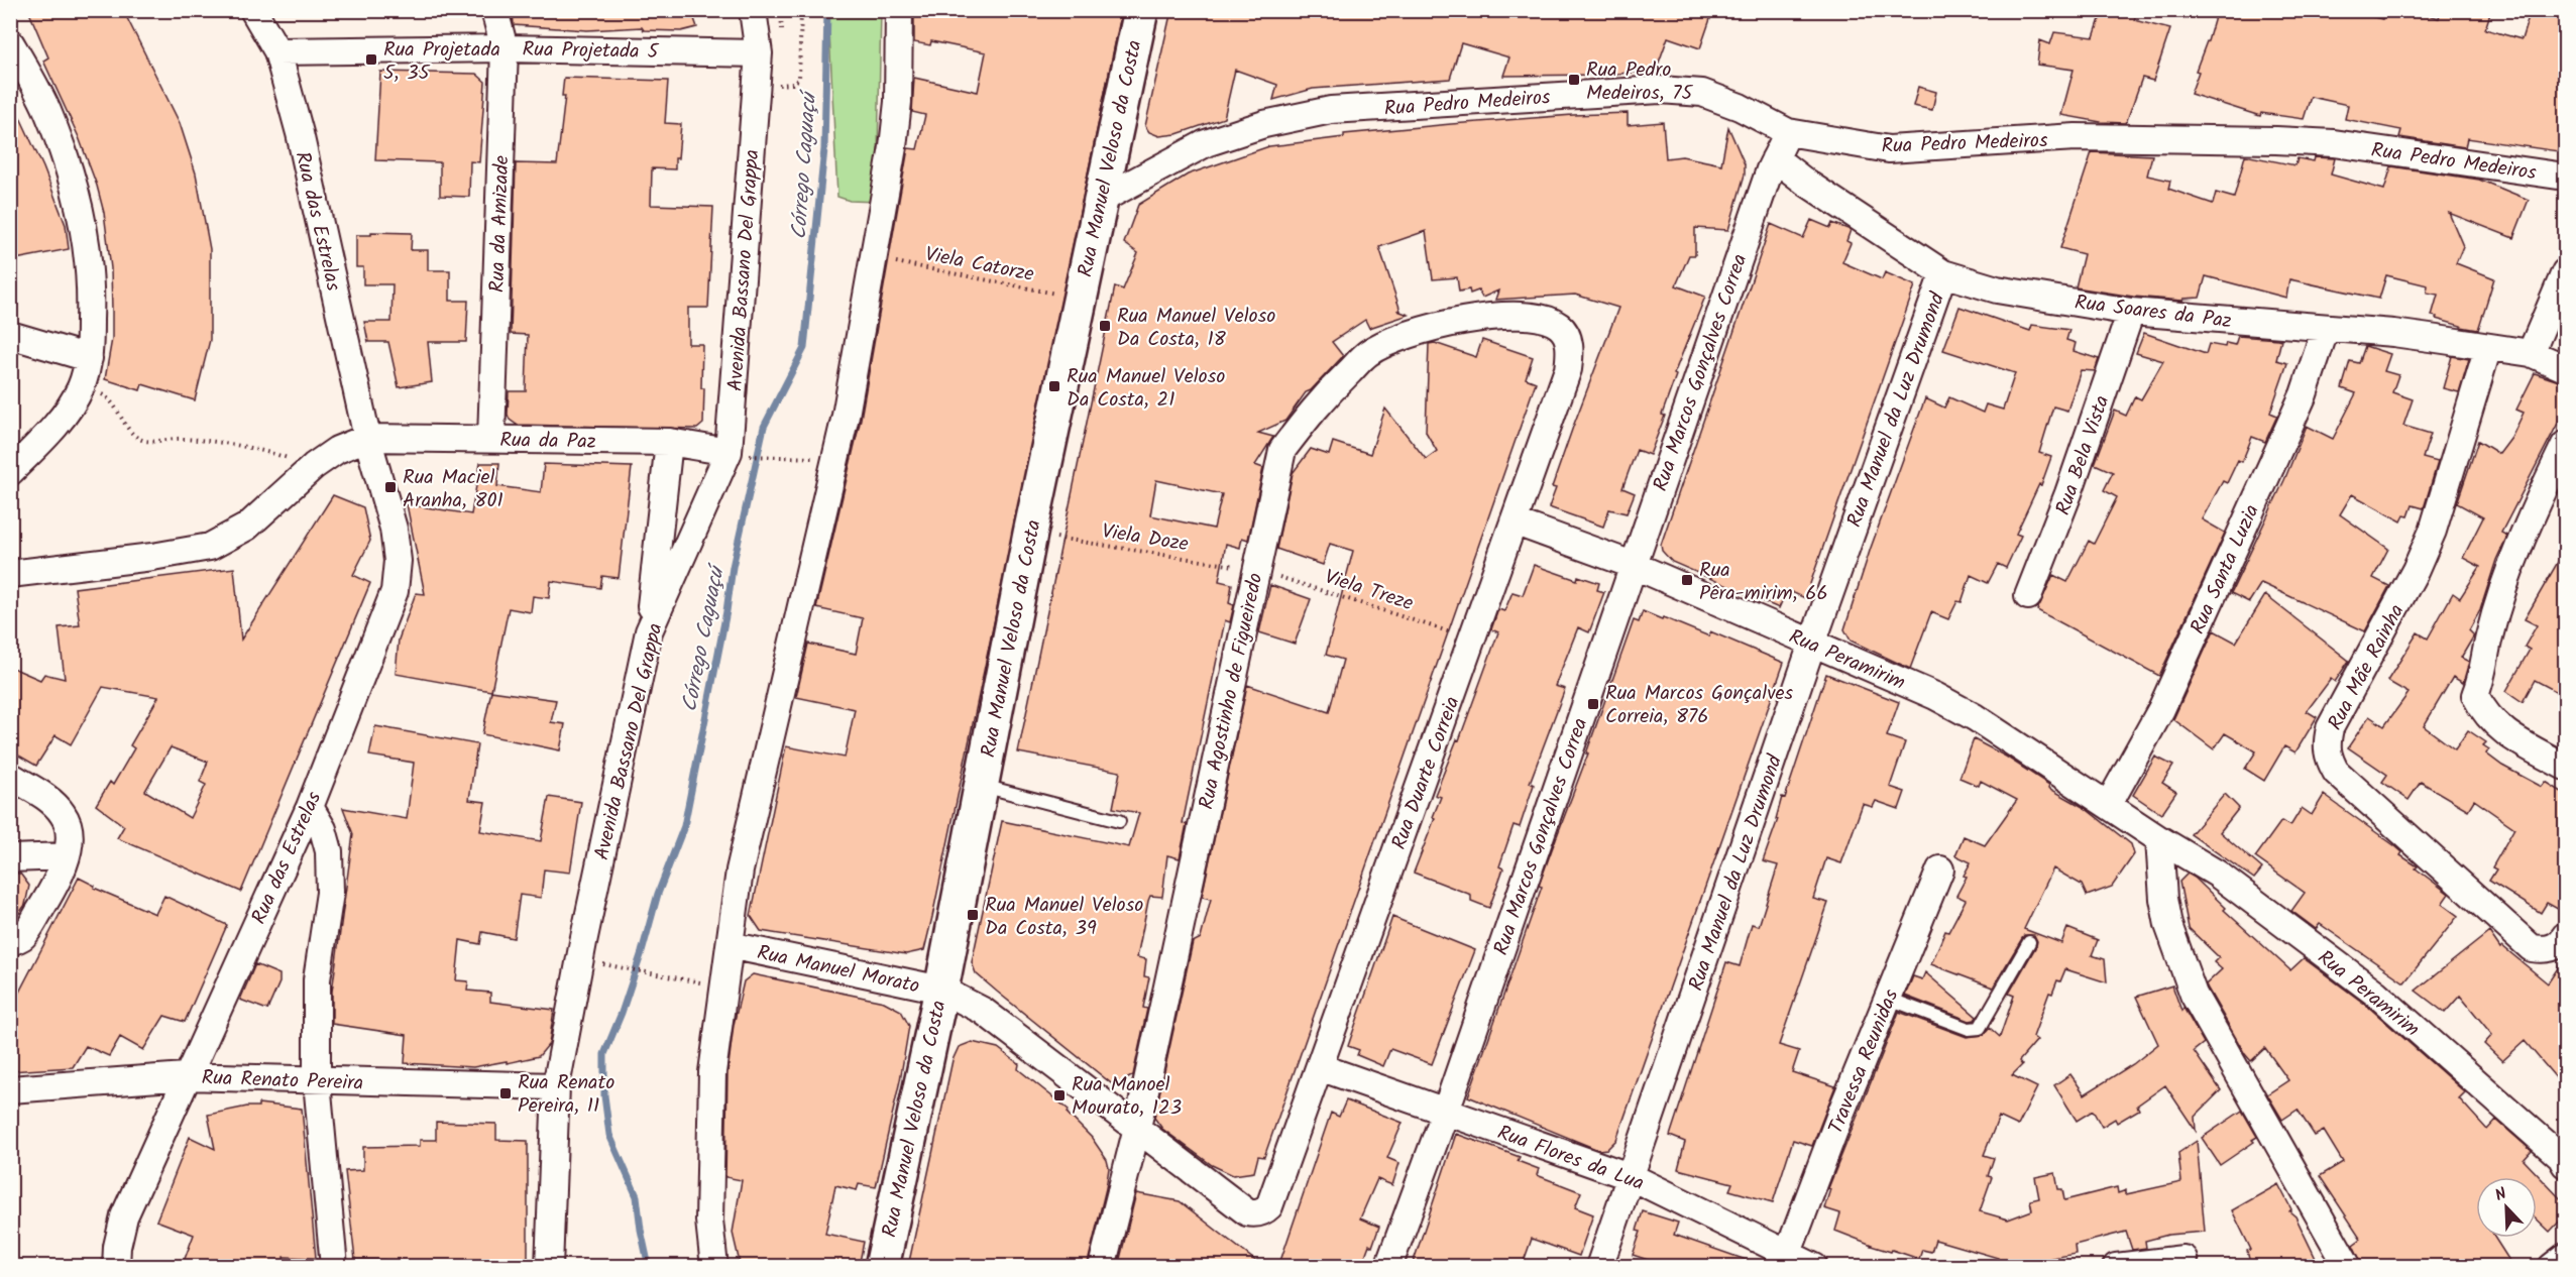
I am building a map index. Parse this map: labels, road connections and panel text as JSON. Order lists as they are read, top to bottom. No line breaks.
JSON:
{"streets":{"main road":["Rua Manuel Veloso da Costa"],"street":["Rua Projetada 5","Rua Pedro Medeiros","Rua das Estrelas","Rua da Amizade","Avenida Bassano Del Grappa","Rua Soares da Paz","Rua Marcos Gonçalves Correa","Rua Manuel da Luz Drumond","Rua da Paz","Rua Bela Vista","Rua Santa Luzia","Rua Peramirim","Rua Mãe Rainha","Rua Agostinho de Figueiredo","Rua Duarte Correia","Rua Manuel Morato","Travessa Reunidas","Rua Renato Pereira","Rua Flores da Lua"],"path":["Viela Catorze","Viela Doze","Viela Treze"]},"crossings":[["Rua Projetada 5","Rua das Estrelas"],["Rua Projetada 5","Rua da Amizade"],["Rua Projetada 5","Avenida Bassano Del Grappa"],["Rua Pedro Medeiros","Rua Manuel Veloso da Costa"],["Rua Pedro Medeiros","Rua Marcos Gonçalves Correa"],["Rua Manuel Veloso da Costa","Viela Catorze"],["Rua Manuel Veloso da Costa","Viela Doze"],["Rua Manuel Veloso da Costa","Rua Manuel Morato"],["Rua das Estrelas","Rua da Paz"],["Rua das Estrelas","Rua Renato Pereira"],["Rua da Amizade","Rua da Paz"],["Avenida Bassano Del Grappa","Rua da Paz"],["Avenida Bassano Del Grappa","Rua Renato Pereira"],["Rua Soares da Paz","Rua Marcos Gonçalves Correa"],["Rua Soares da Paz","Rua Manuel da Luz Drumond"],["Rua Soares da Paz","Rua Bela Vista"],["Rua Soares da Paz","Rua Santa Luzia"],["Rua Soares da Paz","Rua Mãe Rainha"],["Rua Marcos Gonçalves Correa","Rua Peramirim"],["Rua Marcos Gonçalves Correa","Rua Flores da Lua"],["Rua Manuel da Luz Drumond","Rua Peramirim"],["Rua Manuel da Luz Drumond","Rua Flores da Lua"],["Viela Doze","Viela Treze"],["Viela Doze","Rua Agostinho de Figueiredo"],["Rua Santa Luzia","Rua Peramirim"],["Viela Treze","Rua Agostinho de Figueiredo"],["Viela Treze","Rua Duarte Correia"],["Rua Peramirim","Rua Duarte Correia"],["Rua Agostinho de Figueiredo","Rua Duarte Correia"],["Rua Agostinho de Figueiredo","Rua Manuel Morato"],["Rua Duarte Correia","Rua Manuel Morato"],["Rua Duarte Correia","Rua Flores da Lua"],["Travessa Reunidas","Rua Flores da Lua"]],"water":["Córrego Caguaçú"],"places":{"transit":["Rua Projetada 5, 35","Rua Pedro Medeiros, 75","Rua Manuel Veloso Da Costa, 18","Rua Manuel Veloso Da Costa, 21","Rua Maciel Aranha, 801","Rua Pêra-mirim, 66","Rua Marcos Gonçalves Correia, 876","Rua Manuel Veloso Da Costa, 39","Rua Renato Pereira, 11","Rua Manoel Mourato, 123"]},"north":"top left"}
